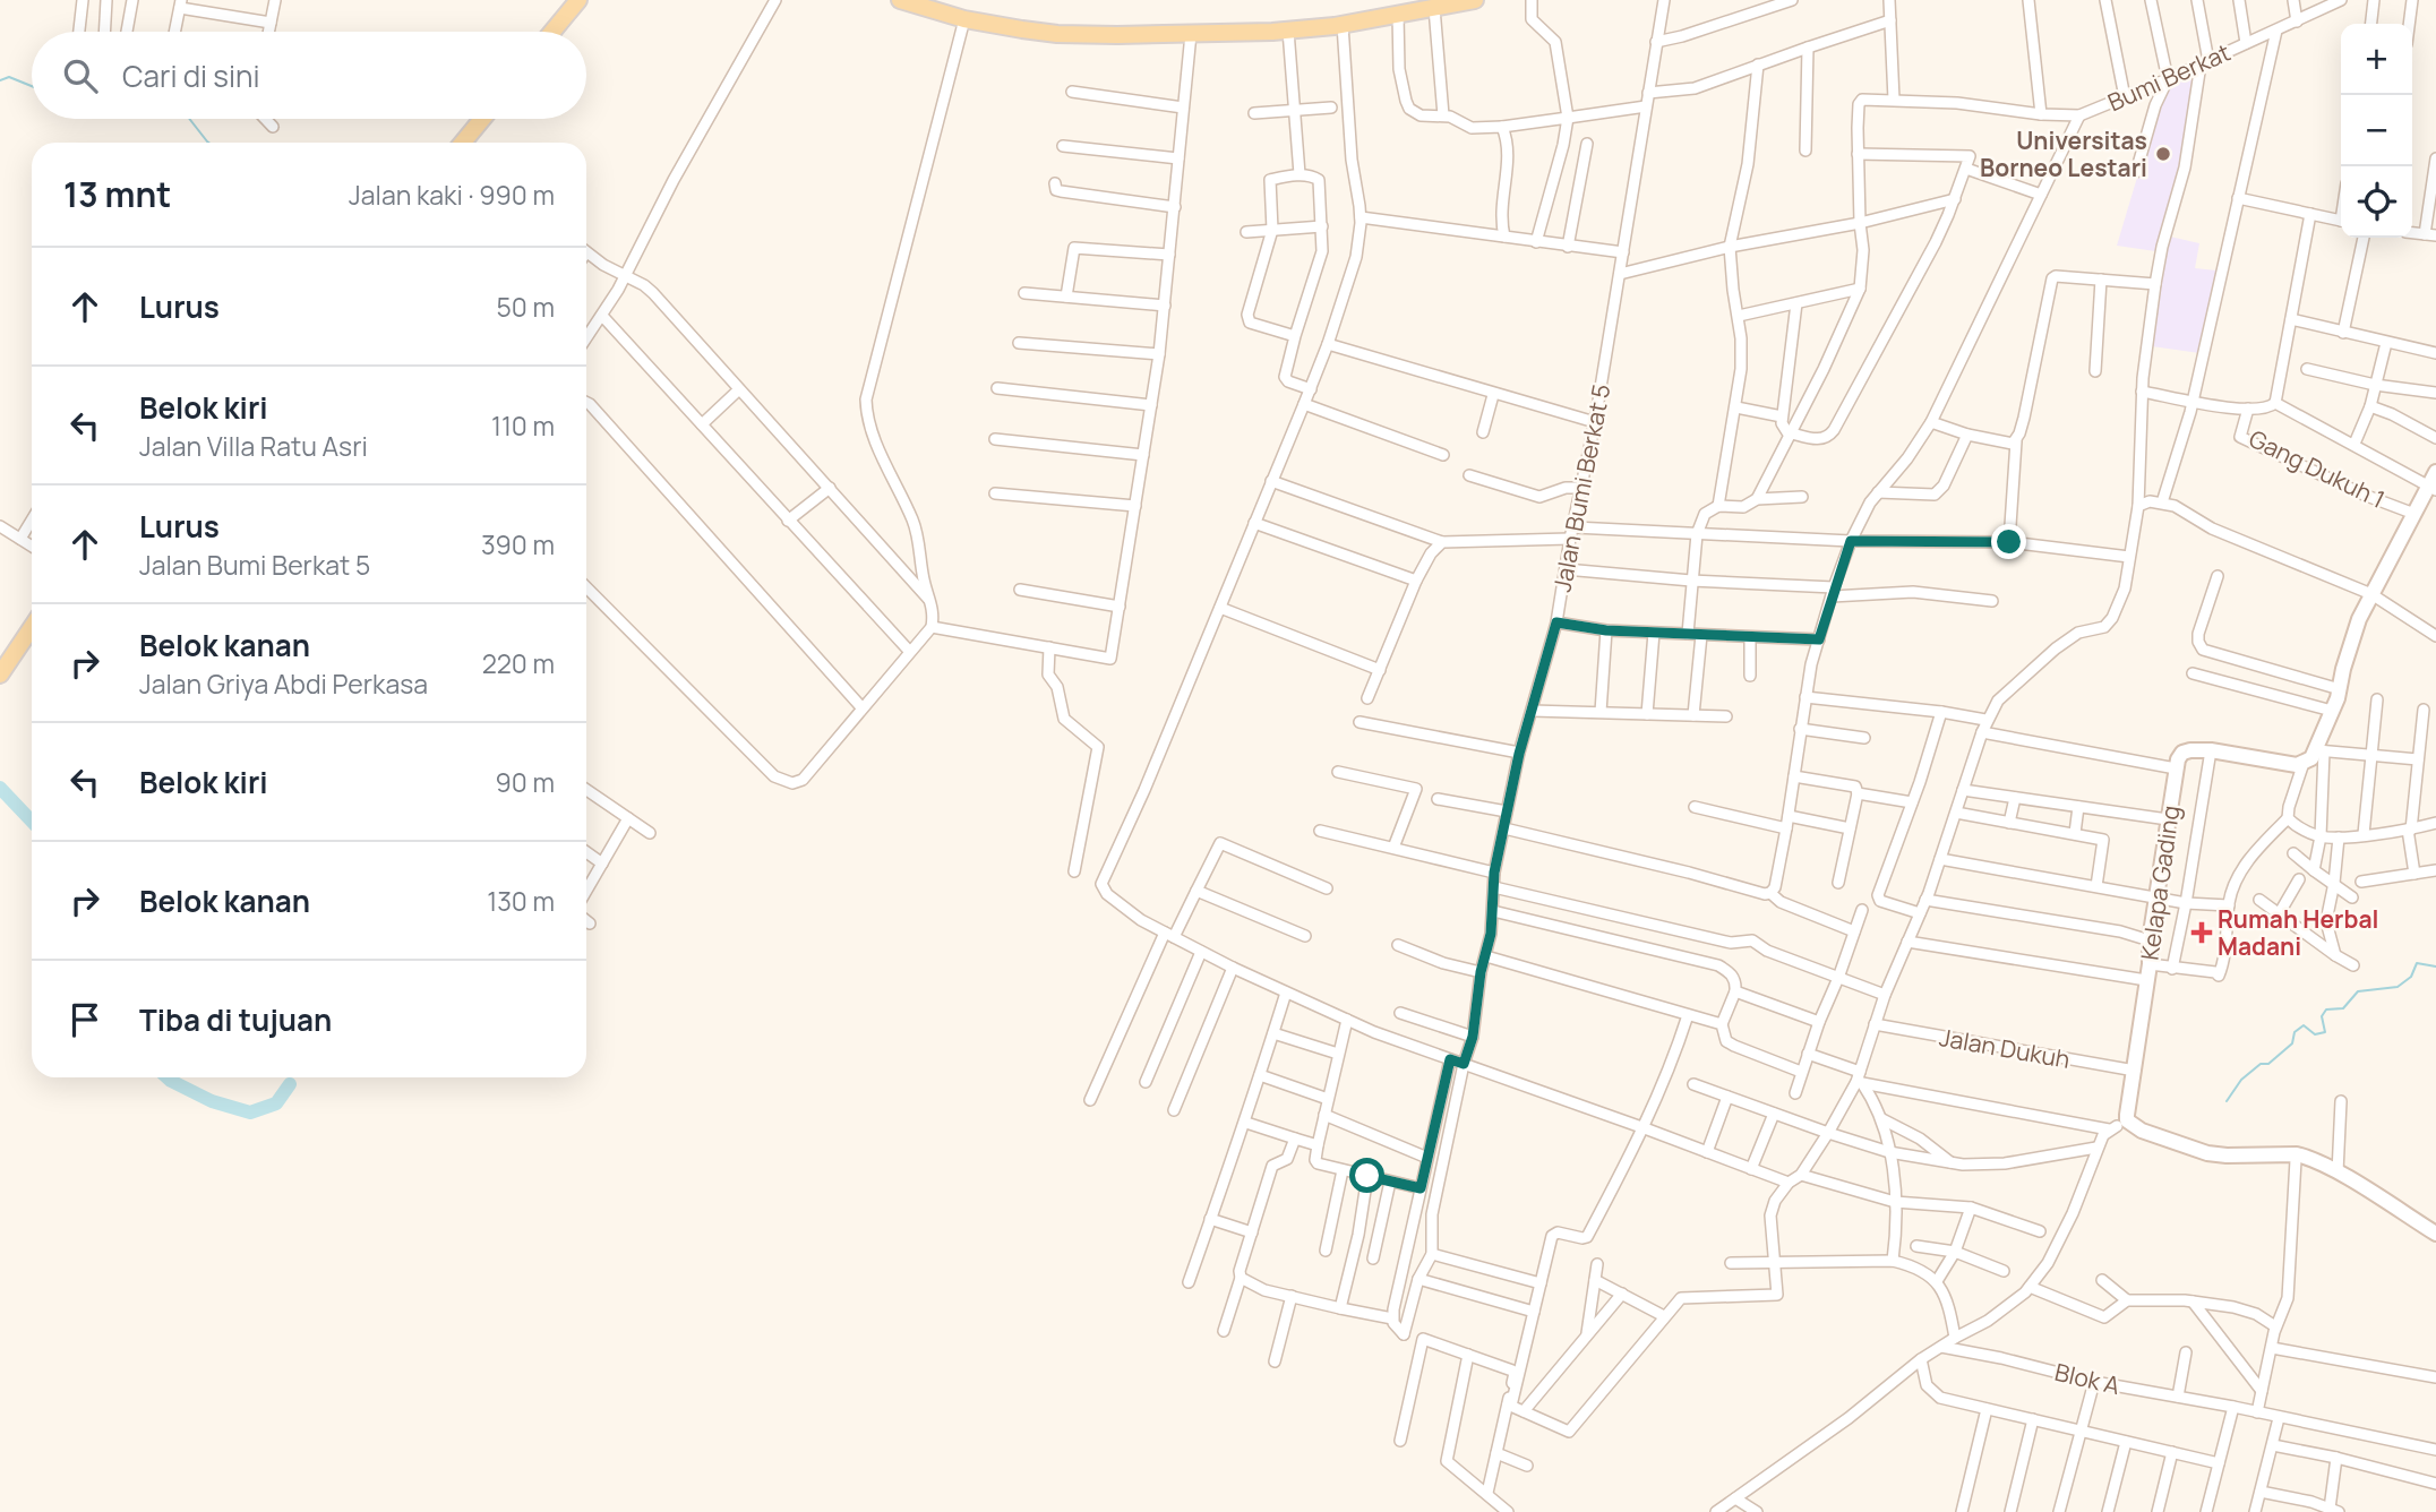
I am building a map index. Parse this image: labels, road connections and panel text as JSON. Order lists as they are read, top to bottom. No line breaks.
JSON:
{"streets":{"street":["Bumi Berkat","Gang Dukuh 1","Jalan Bumi Berkat 5","Kelapa Gading","Jalan Dukuh","Blok A"]},"crossings":[["Kelapa Gading","Jalan Dukuh"]],"places":{"other":["Universitas Borneo Lestari"],"health":["Rumah Herbal Madani"]},"page":{"map_buttons":["+","−"],"search":"Cari di sini","heading":["13 mnt","Jalan kaki · 990 m"],"list":[["Lurus","50 m"],["Belok kiri","Jalan Villa Ratu Asri","110 m"],["Lurus","Jalan Bumi Berkat 5","390 m"],["Belok kanan","Jalan Griya Abdi Perkasa","220 m"],["Belok kiri","90 m"],["Belok kanan","130 m"],"Tiba di tujuan"]}}
